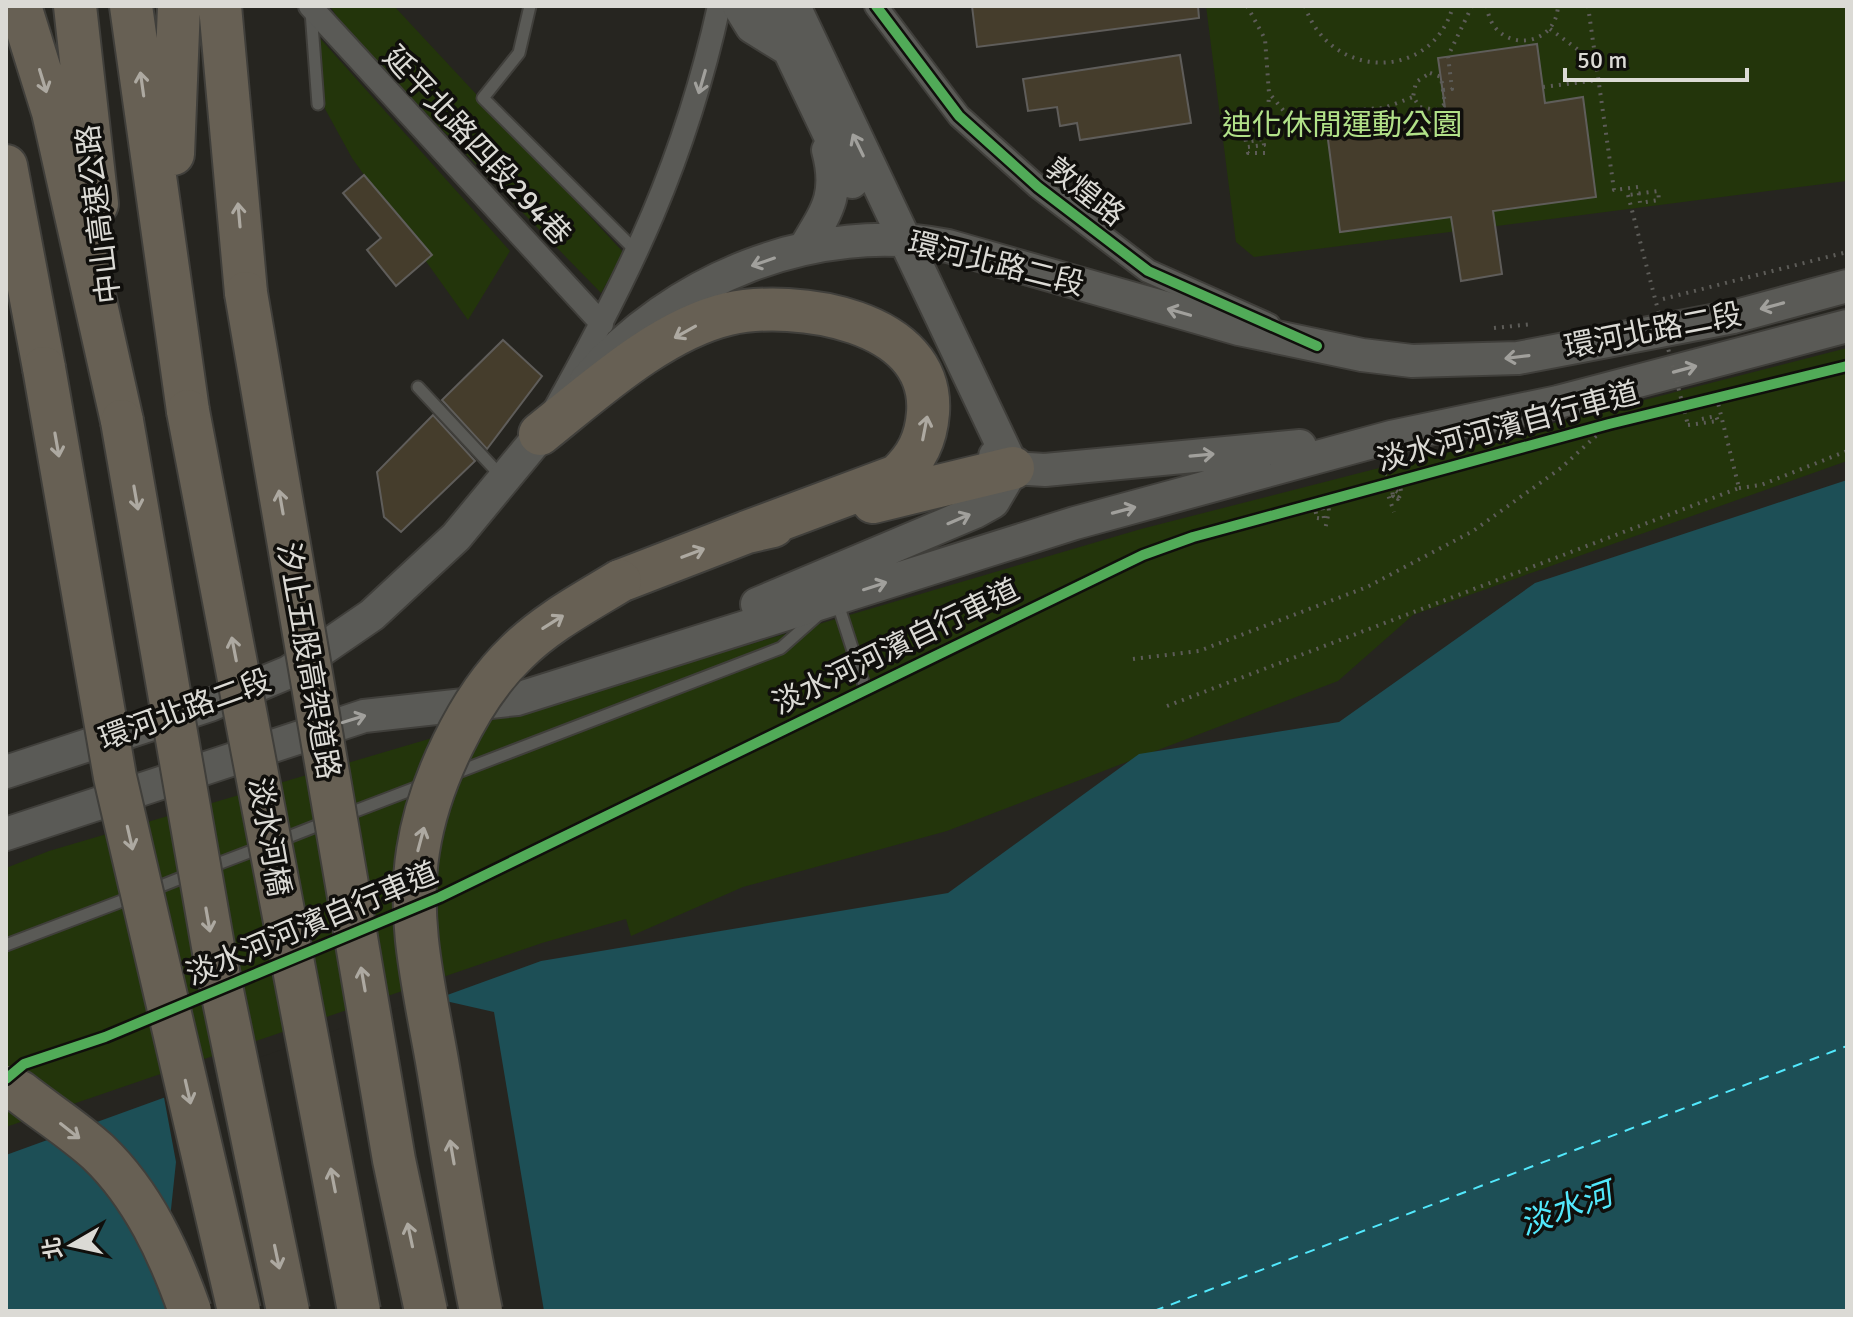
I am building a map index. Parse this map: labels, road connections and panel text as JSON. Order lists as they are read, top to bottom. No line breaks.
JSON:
{"streets":{"highway":["中山高速公路","汐止五股高架道路","淡水河橋"],"main road":["環河北路二段"],"street":["延平北路四段294巷","敦煌路"],"cycle path":["淡水河河濱自行車道"]},"crossings":[["敦煌路","環河北路二段"],["中山高速公路","淡水河橋"]],"water":["淡水河"],"parks":["迪化休閒運動公園"],"scale_bar":"50 m","north":"left"}
